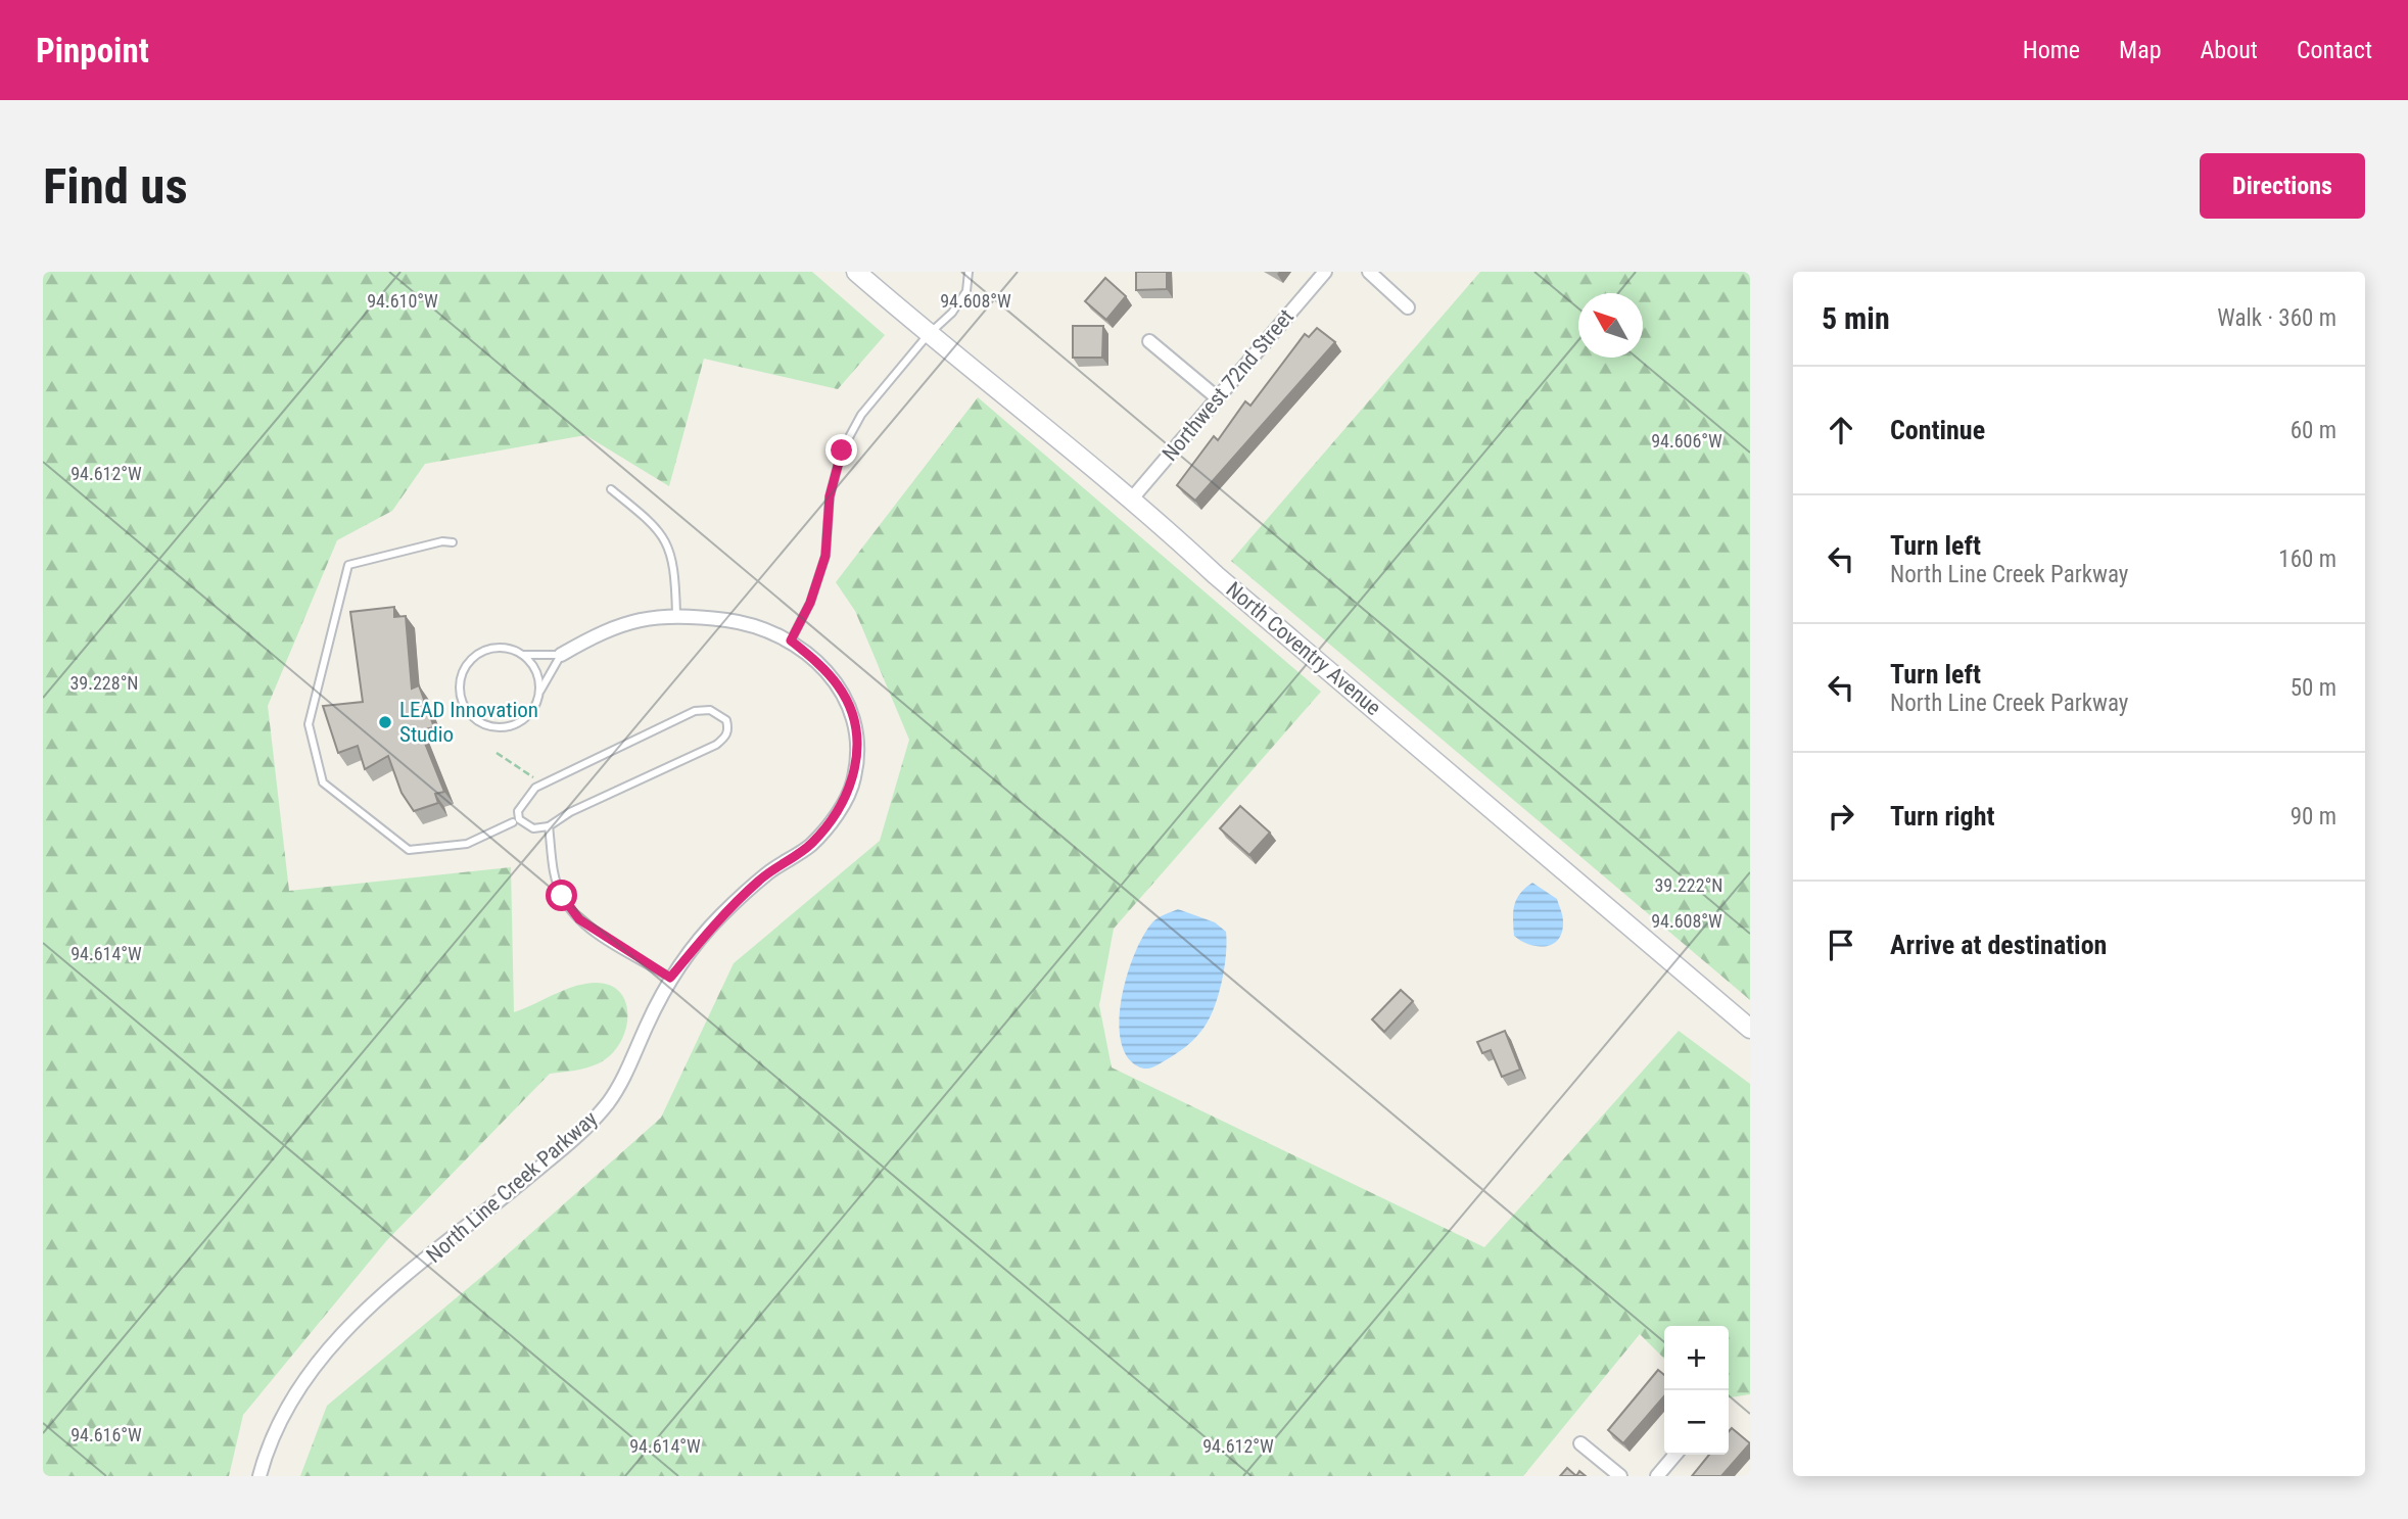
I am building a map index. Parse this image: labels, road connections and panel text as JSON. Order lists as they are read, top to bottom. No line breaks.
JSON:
{"streets":{"street":["Northwest 72nd Street","North Coventry Avenue","North Line Creek Parkway"]},"crossings":[["Northwest 72nd Street","North Coventry Avenue"]],"places":["LEAD Innovation Studio"],"north":"top left","page":{"header":"Pinpoint","nav":["Home","Map","About","Contact"],"buttons":"Directions","title":"Find us","heading":["5 min","Walk · 360 m"],"list":[["Continue","60 m"],["Turn left","North Line Creek Parkway","160 m"],["Turn left","North Line Creek Parkway","50 m"],["Turn right","90 m"],"Arrive at destination"],"map_buttons":["+","−"]},"coordinates":["94.610°W","94.608°W","94.606°W","94.612°W","39.228°N","39.222°N","94.614°W","94.616°W"]}
